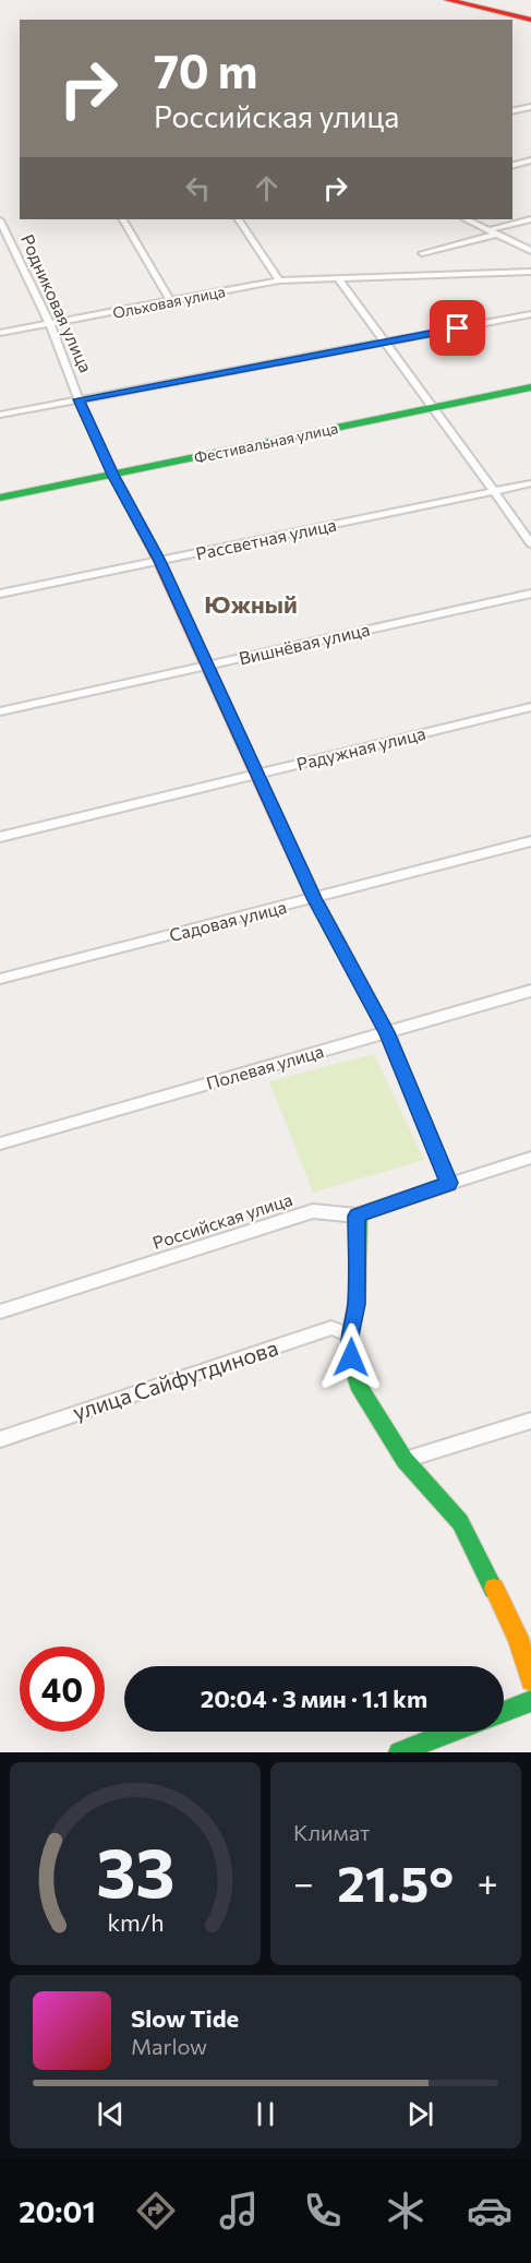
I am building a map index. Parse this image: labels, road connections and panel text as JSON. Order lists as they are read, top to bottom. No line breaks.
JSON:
{"streets":{"street":["Ольховая улица","Родниковая улица","Фестивальная улица","Рассветная улица","Вишнёвая улица","Радужная улица","Садовая улица","Полевая улица","Российская улица","улица Сайфутдинова"]},"crossings":[["Ольховая улица","Родниковая улица"],["Родниковая улица","Фестивальная улица"],["Родниковая улица","Рассветная улица"],["Родниковая улица","Вишнёвая улица"],["Родниковая улица","Радужная улица"],["Родниковая улица","Садовая улица"],["Родниковая улица","Полевая улица"],["Родниковая улица","Российская улица"]],"districts":["Южный"],"page":{"turn":["70 m","Российская улица"],"limit":"40","trip":"20:04 · 3 мин · 1.1 km","tile":"Климат","heat":["−","21.5°","+"],"song":["Slow Tide","Marlow"],"tabs":"20:01","gauge":["33","km/h"]}}
